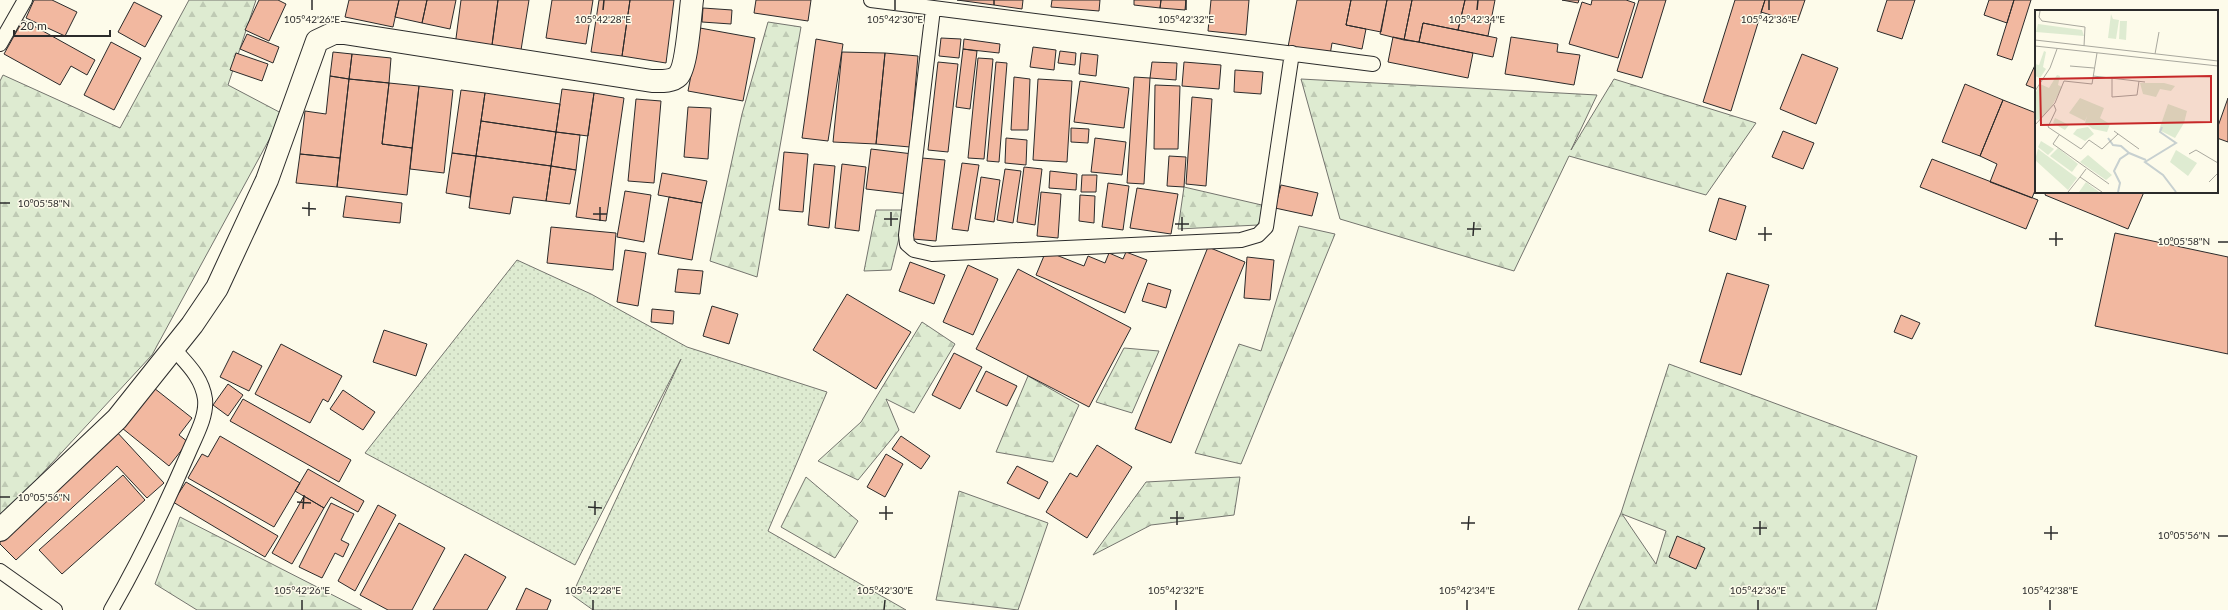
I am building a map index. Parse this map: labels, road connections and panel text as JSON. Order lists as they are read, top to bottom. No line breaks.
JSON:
{"scale_bar":"20 m","coordinates":["105°42'26\"E","105°42'28\"E","105°42'30\"E","105°42'32\"E","105°42'34\"E","105°42'36\"E","10°05'58\"N","10°05'56\"N","105°42'38\"E"]}
